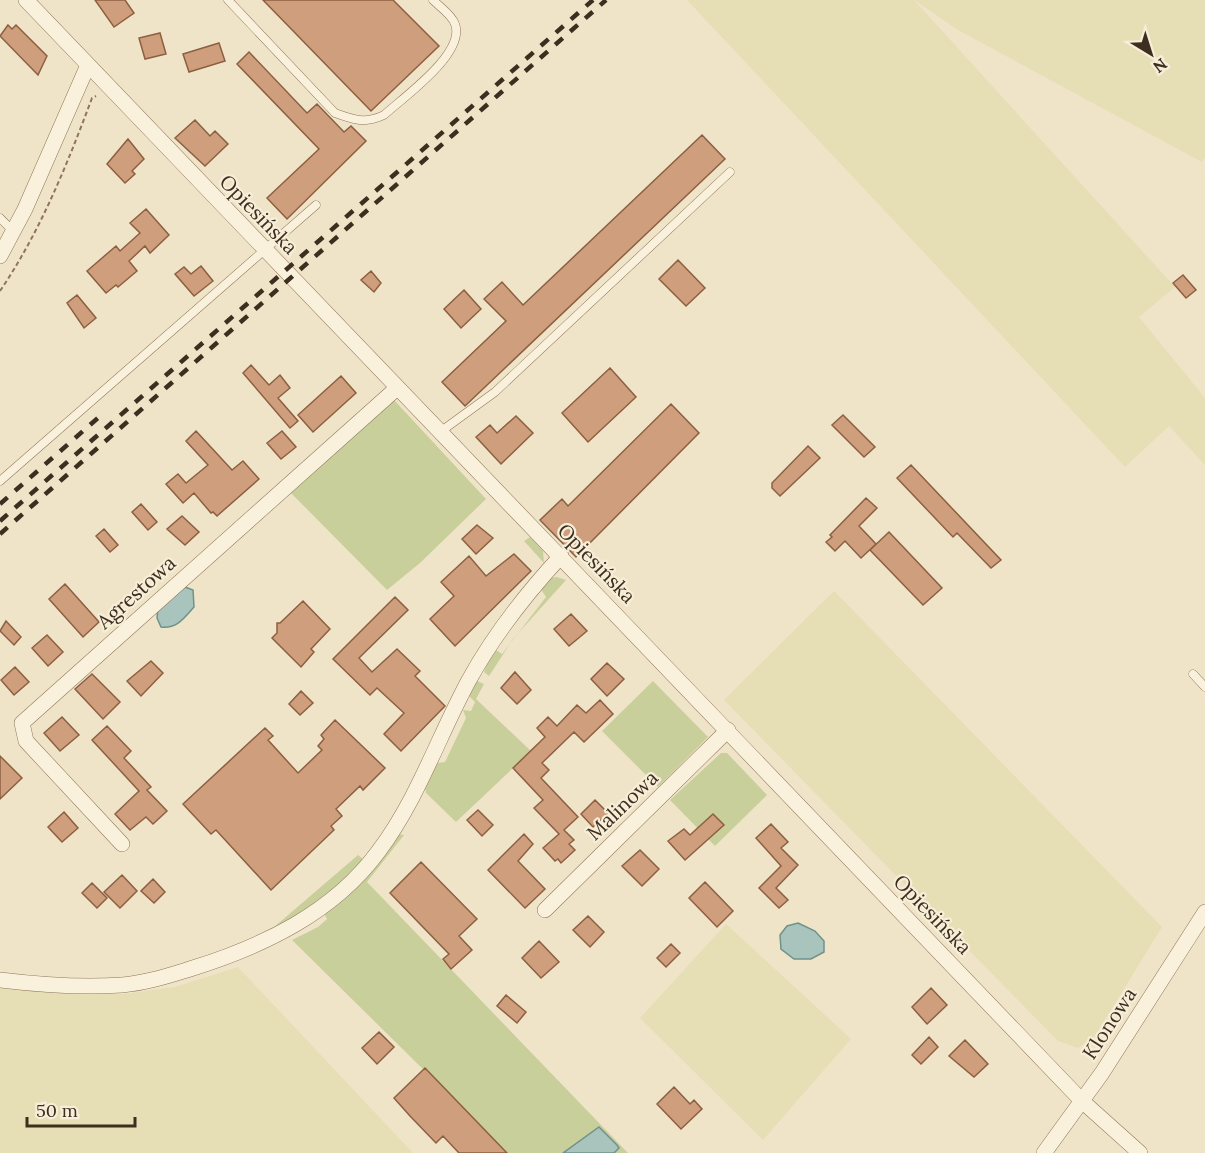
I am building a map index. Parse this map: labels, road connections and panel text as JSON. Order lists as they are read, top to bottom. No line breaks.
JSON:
{"streets":{"street":["Opiesińska","Agrestowa","Malinowa","Klonowa"]},"crossings":[["Opiesińska","Agrestowa"],["Opiesińska","Malinowa"],["Opiesińska","Klonowa"]],"scale_bar":"50 m","north":"bottom right"}
